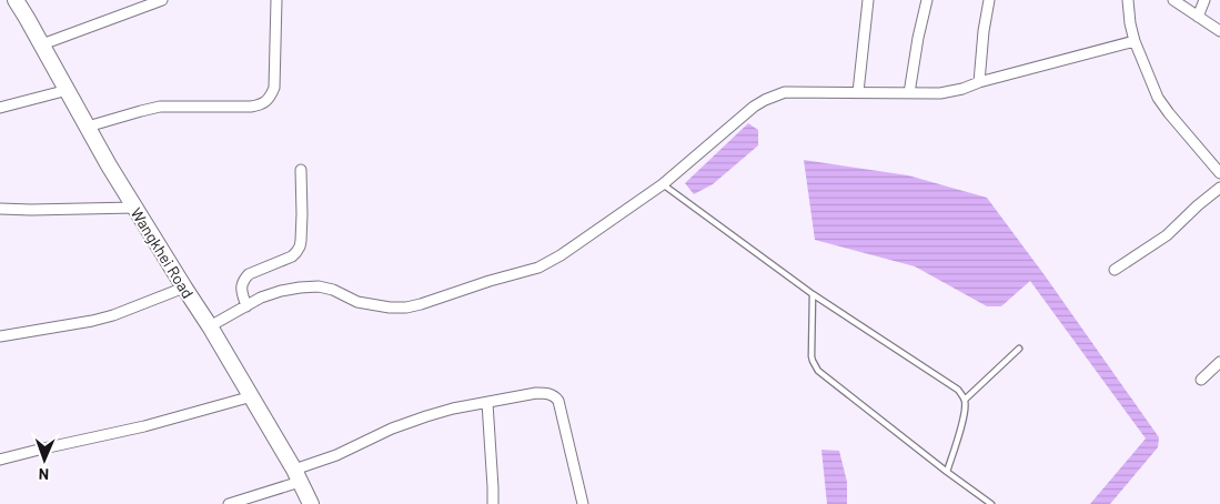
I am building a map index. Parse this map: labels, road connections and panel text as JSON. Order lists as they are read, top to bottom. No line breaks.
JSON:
{"streets":{"main road":["Wangkhei Road"]},"north":"bottom"}
